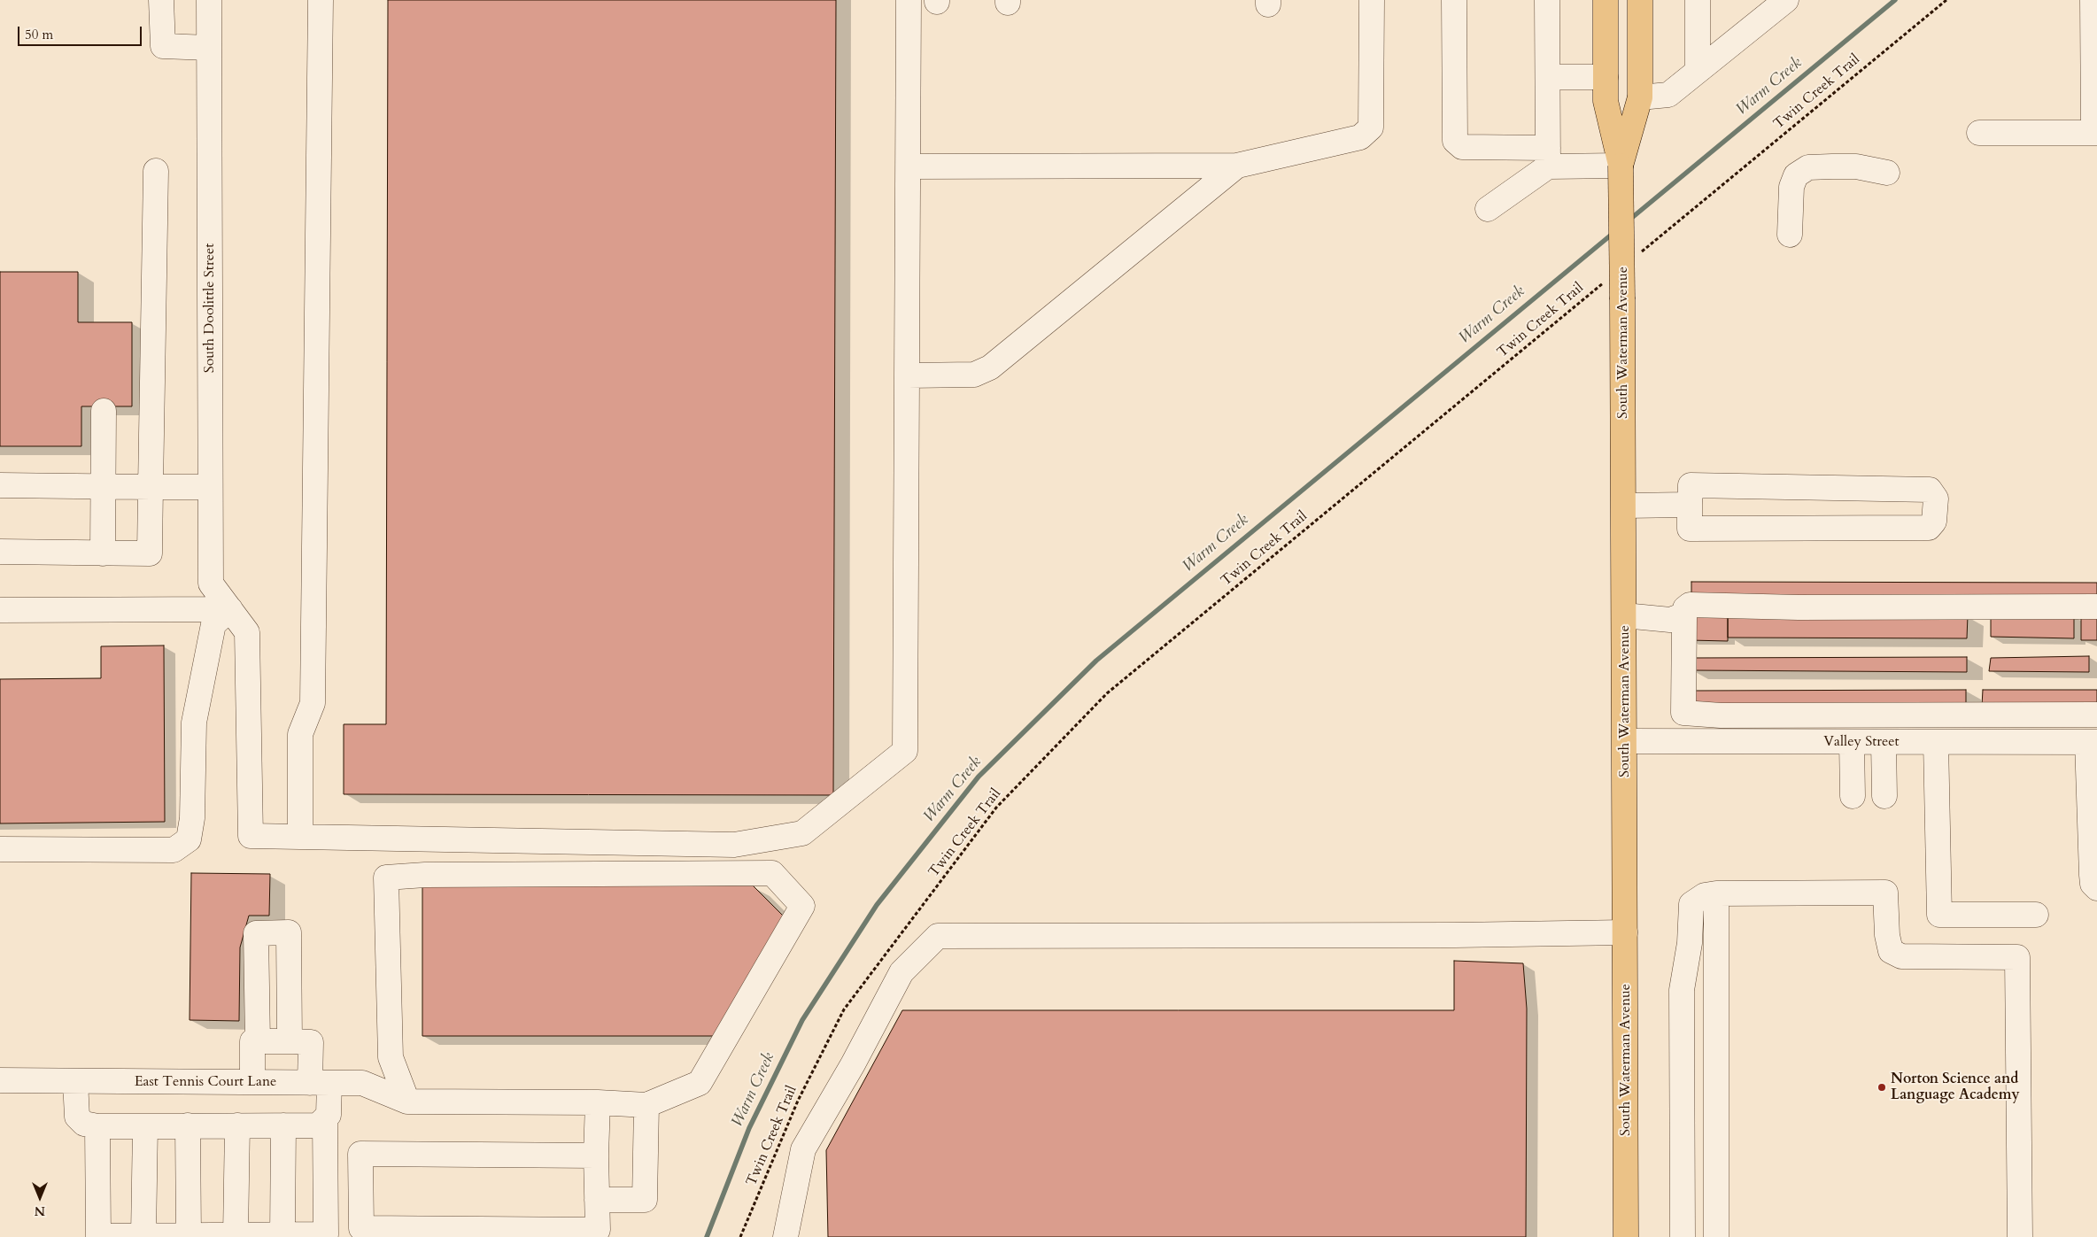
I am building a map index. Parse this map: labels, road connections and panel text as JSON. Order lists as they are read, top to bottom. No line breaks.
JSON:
{"streets":{"main road":["South Waterman Avenue"],"street":["South Doolittle Street","Valley Street","East Tennis Court Lane"],"path":["Twin Creek Trail"]},"crossings":[["South Waterman Avenue","Valley Street"]],"water":["Warm Creek"],"places":["Norton Science and Language Academy"],"scale_bar":"50 m","north":"bottom"}
